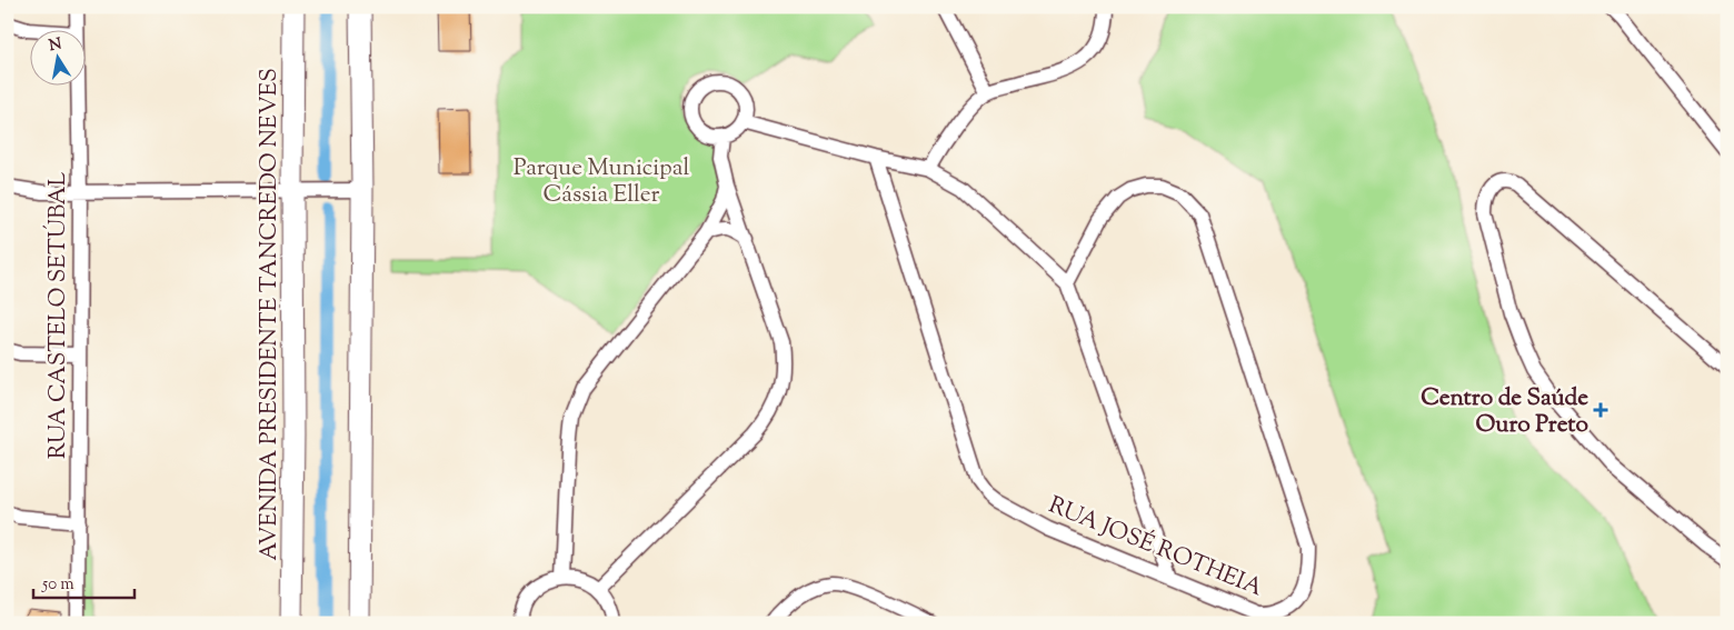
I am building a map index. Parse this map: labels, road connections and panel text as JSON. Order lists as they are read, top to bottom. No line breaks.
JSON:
{"streets":{"main road":["AVENIDA PRESIDENTE TANCREDO NEVES"],"street":["RUA CASTELO SETÚBAL","RUA JOSÉ ROTHEIA"]},"parks":["Parque Municipal Cássia Eller"],"places":{"health":["Centro de Saúde Ouro Preto"]},"scale_bar":"50 m","north":"top"}
